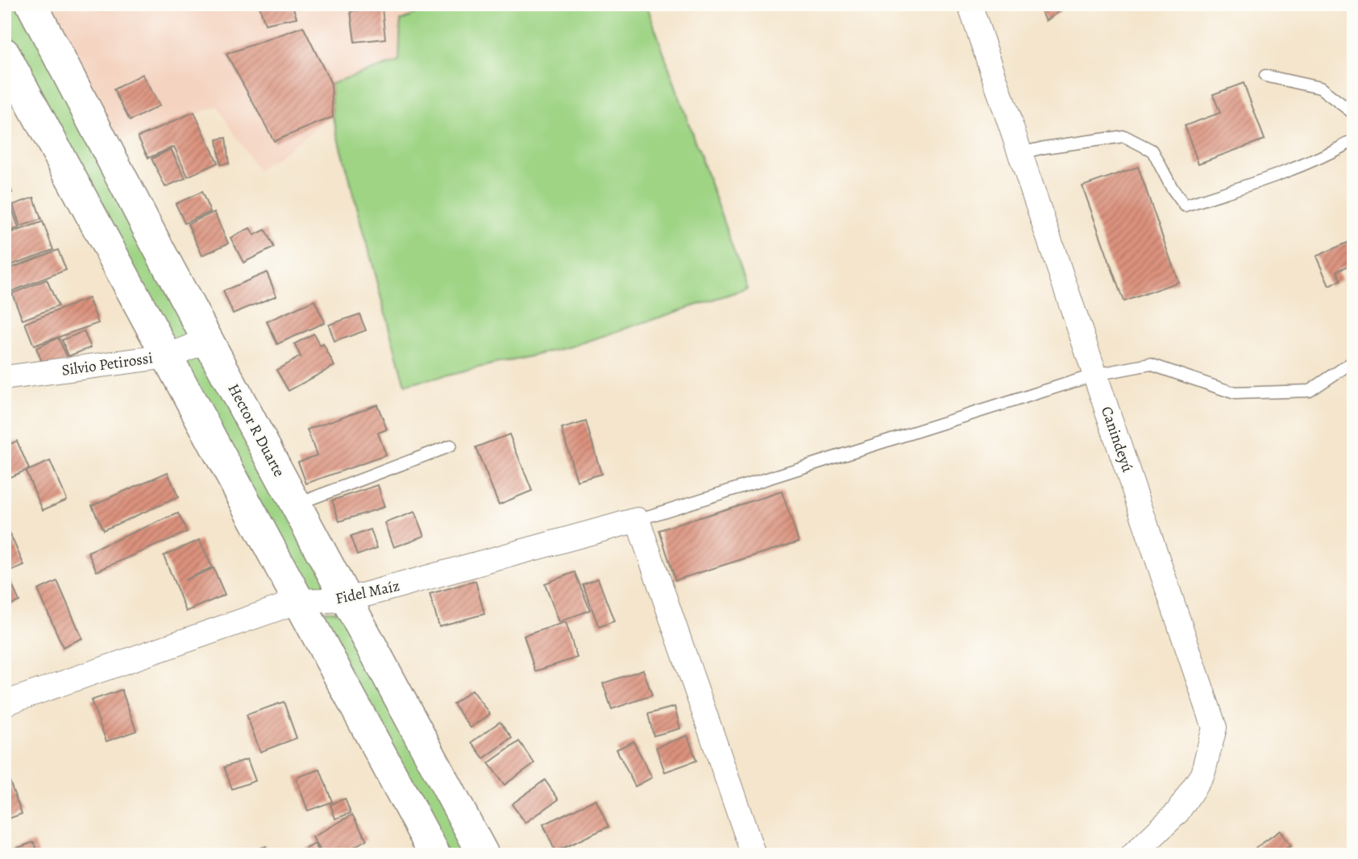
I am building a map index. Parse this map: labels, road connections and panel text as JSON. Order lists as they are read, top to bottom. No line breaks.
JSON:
{"streets":{"street":["Silvio Petirossi","Hector R Duarte","Canindeyú","Fidel Maíz"]},"crossings":[["Silvio Petirossi","Hector R Duarte"],["Hector R Duarte","Fidel Maíz"]]}
